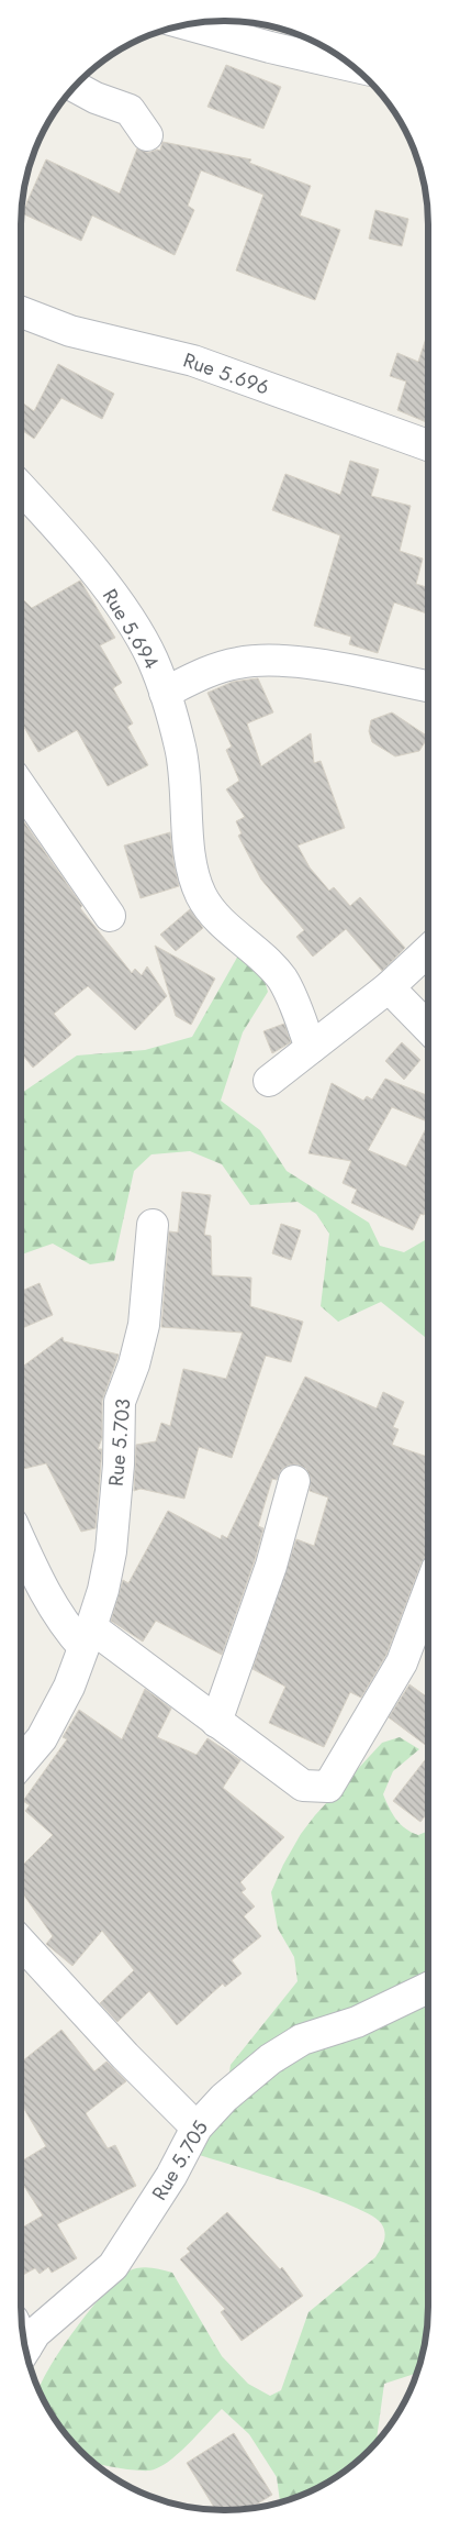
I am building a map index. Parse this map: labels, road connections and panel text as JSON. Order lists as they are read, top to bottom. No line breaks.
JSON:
{"streets":{"street":["Rue 5.696","Rue 5.694","Rue 5.703","Rue 5.705"]}}
